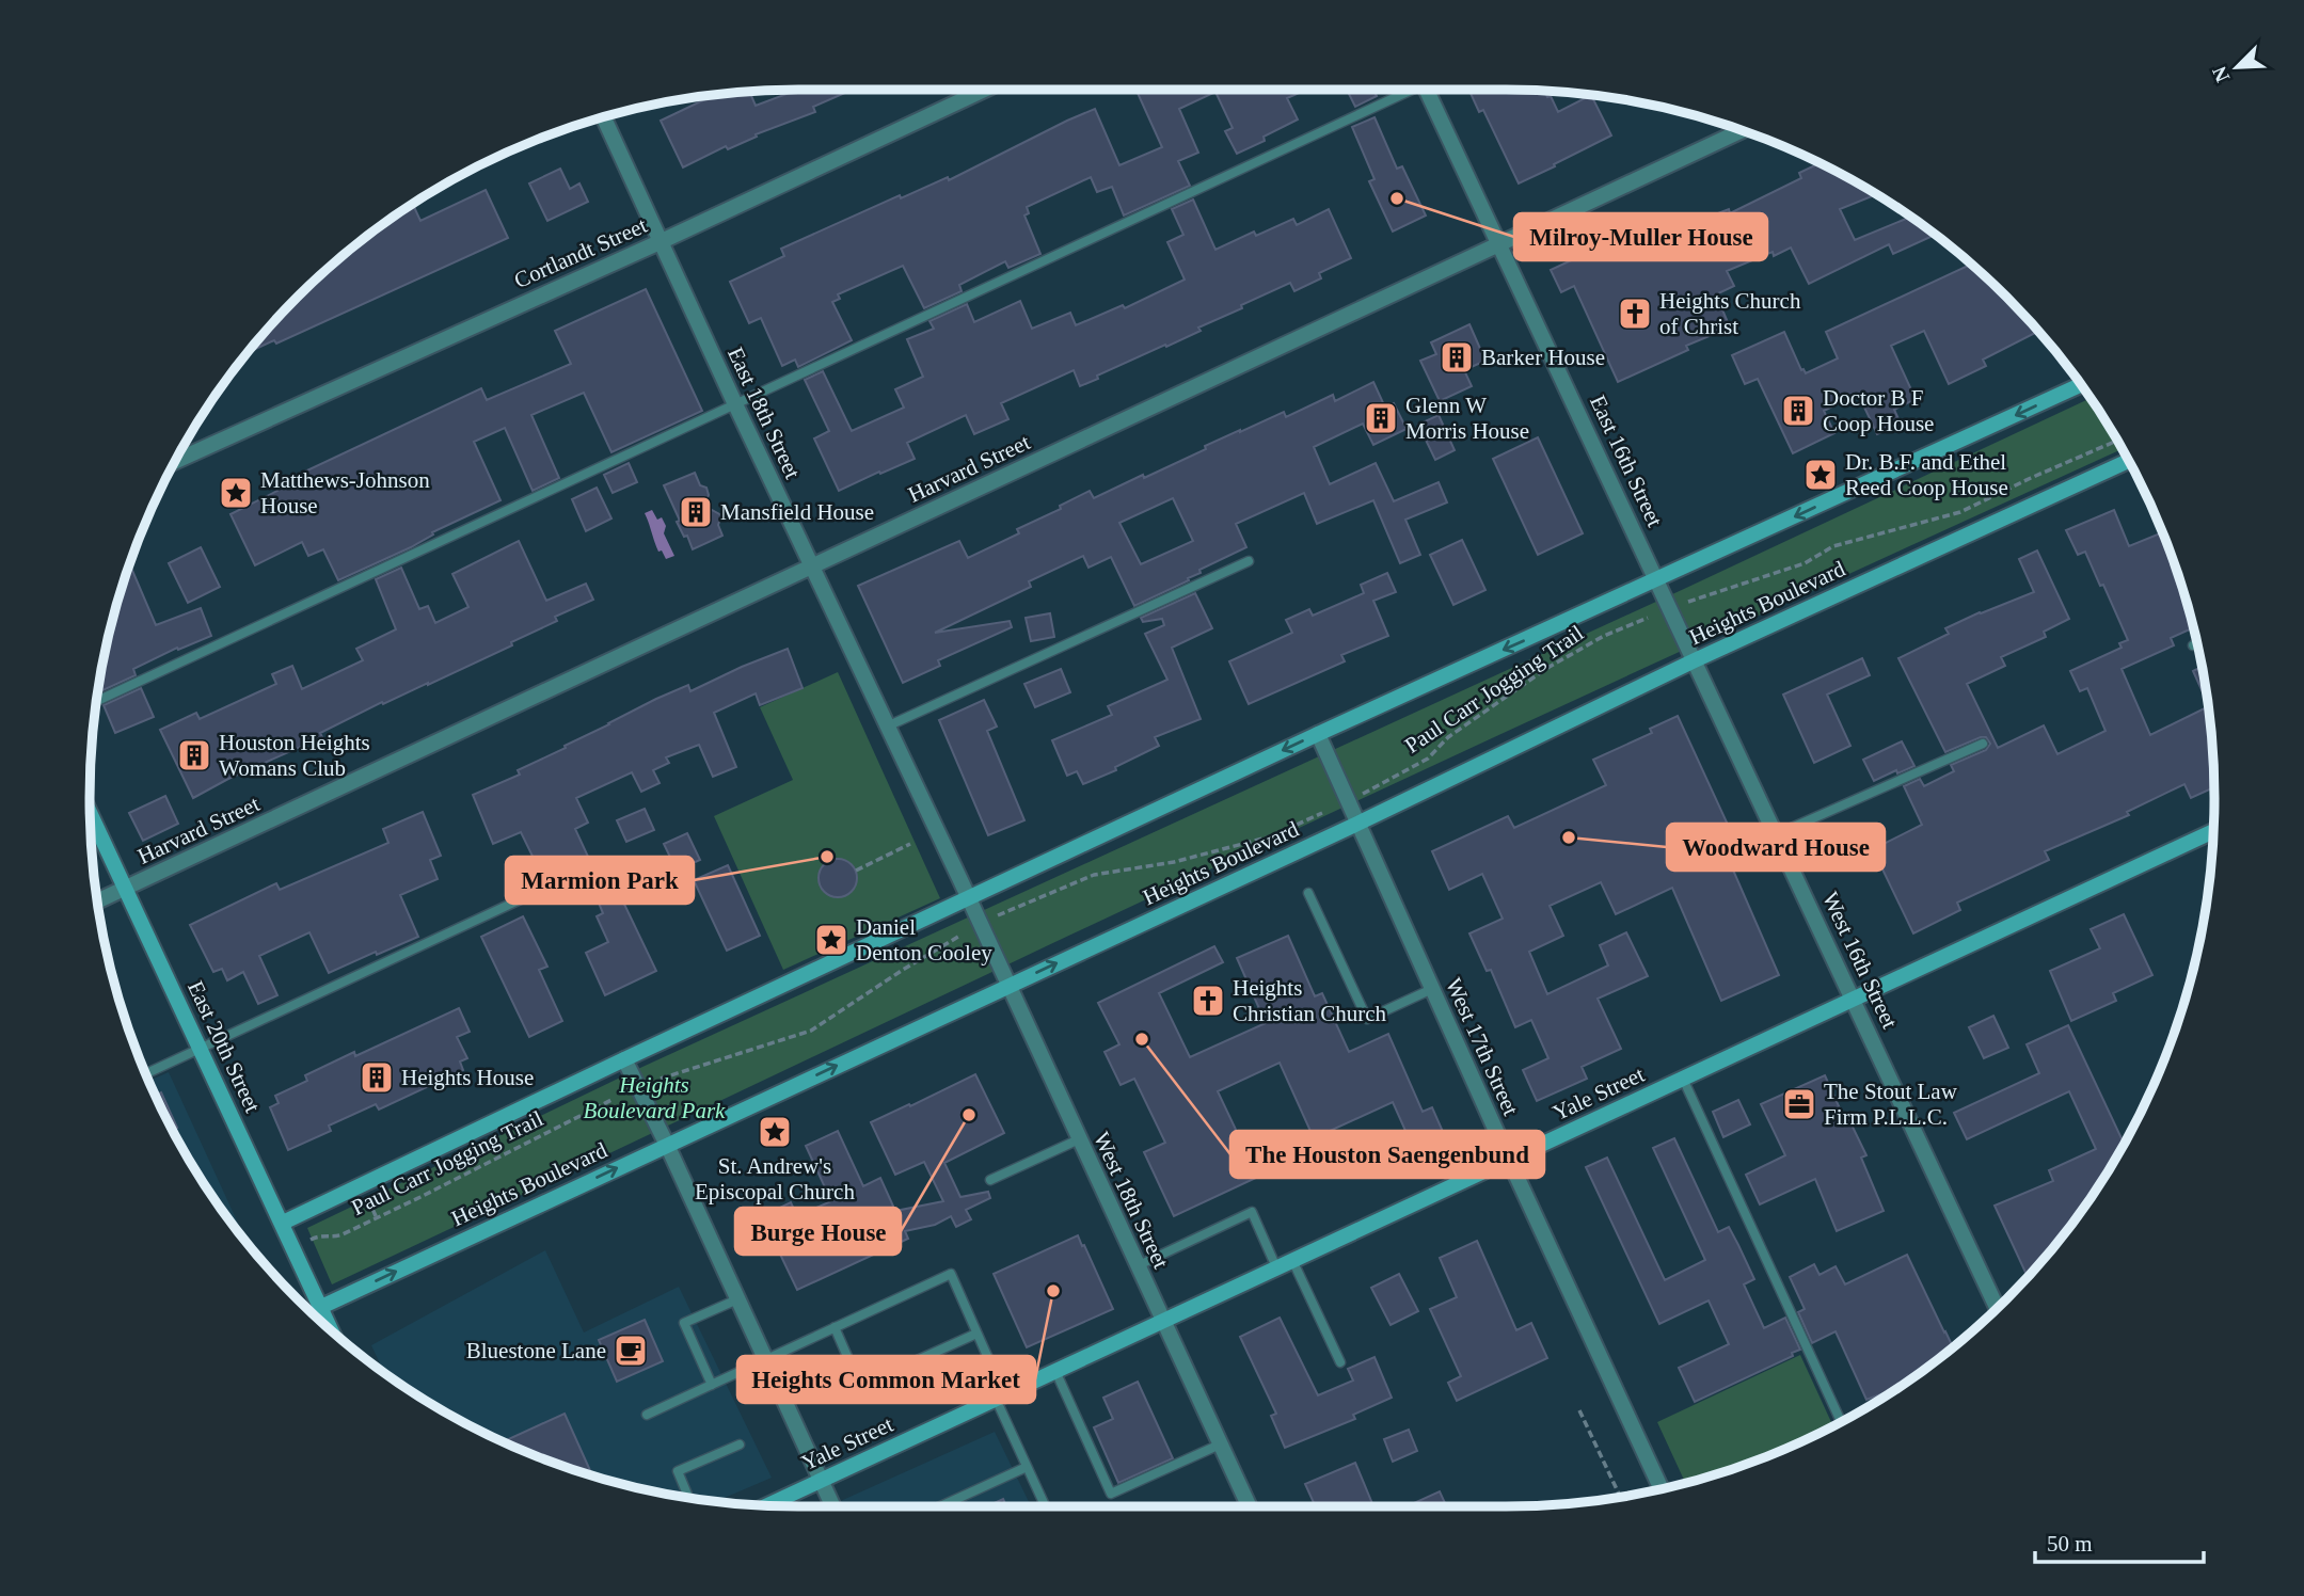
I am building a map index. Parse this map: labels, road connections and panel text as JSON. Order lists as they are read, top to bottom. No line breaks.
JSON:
{"streets":{"main road":["Heights Boulevard","East 20th Street","Yale Street"],"street":["Cortlandt Street","East 18th Street","East 16th Street","Harvard Street","West 16th Street","West 17th Street","West 18th Street"],"path":["Paul Carr Jogging Trail"]},"crossings":[["Cortlandt Street","East 18th Street"],["East 18th Street","Harvard Street"],["East 18th Street","West 18th Street"],["East 16th Street","Harvard Street"],["East 16th Street","West 16th Street"],["Harvard Street","East 20th Street"],["Heights Boulevard","West 16th Street"],["Heights Boulevard","East 20th Street"],["Heights Boulevard","West 17th Street"],["Heights Boulevard","West 18th Street"],["Paul Carr Jogging Trail","East 20th Street"],["West 16th Street","Yale Street"],["West 17th Street","Yale Street"],["Yale Street","West 18th Street"]],"parks":["Heights Boulevard Park"],"places":{"other":["Milroy-Muller House","Woodward House","Marmion Park","The Houston Saengenbund","Burge House","Heights Common Market"],"church":["Heights Church of Christ","Heights Christian Church"],"building":["Barker House","Doctor B F Coop House","Glenn W Morris House","Mansfield House","Houston Heights Womans Club","Heights House"],"place":["Dr. B.F. and Ethel Reed Coop House","Matthews-Johnson House","Daniel Denton Cooley","St. Andrew's Episcopal Church"],"office":["The Stout Law Firm P.L.L.C."],"cafe":["Bluestone Lane"]},"scale_bar":"50 m","north":"bottom left"}
